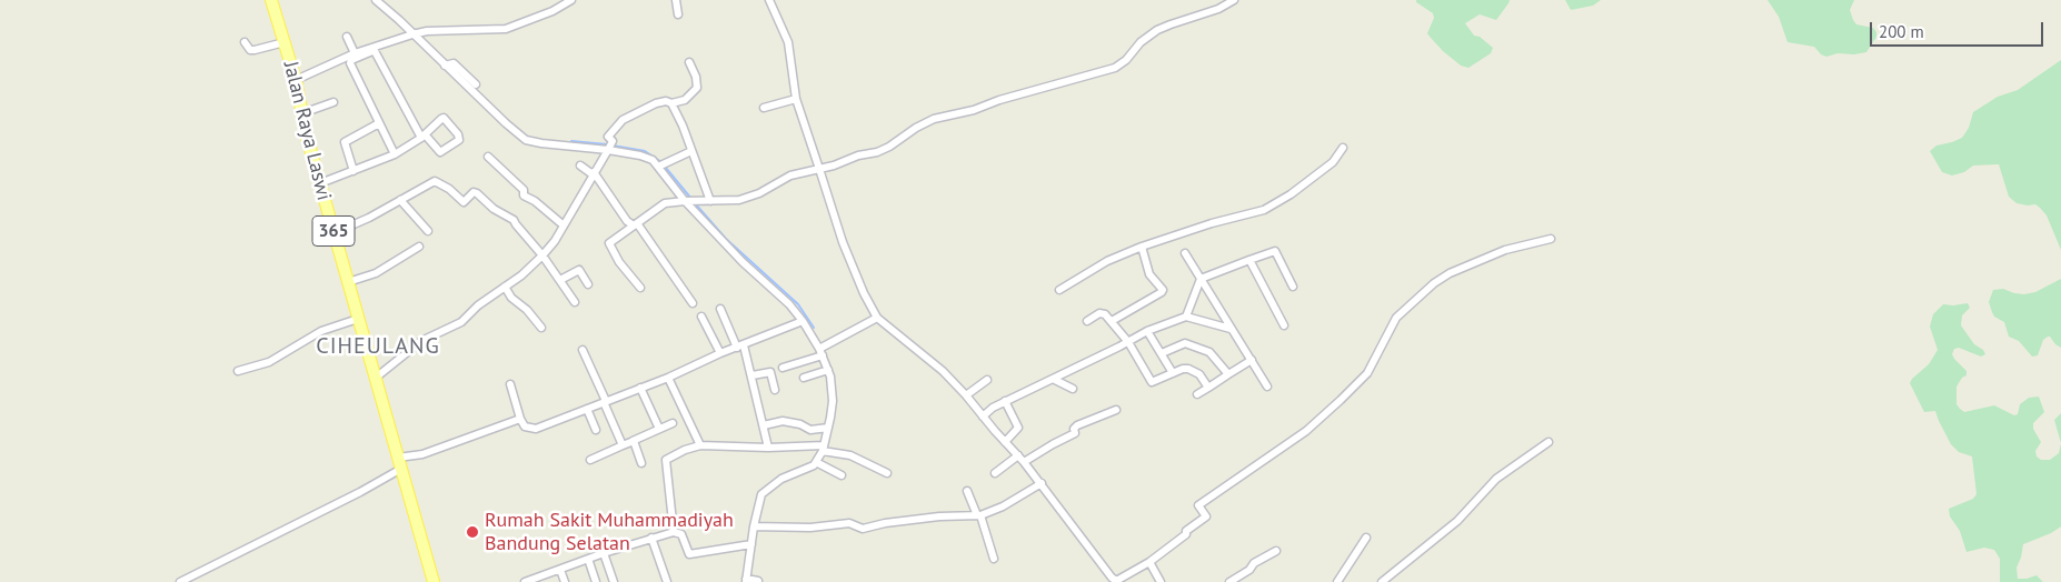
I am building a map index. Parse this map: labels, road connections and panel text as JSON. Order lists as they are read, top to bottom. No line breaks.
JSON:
{"streets":{"main road":["Jalan Raya Laswi","365"]},"districts":["CIHEULANG"],"places":["Rumah Sakit Muhammadiyah Bandung Selatan"],"scale_bar":"200 m"}
